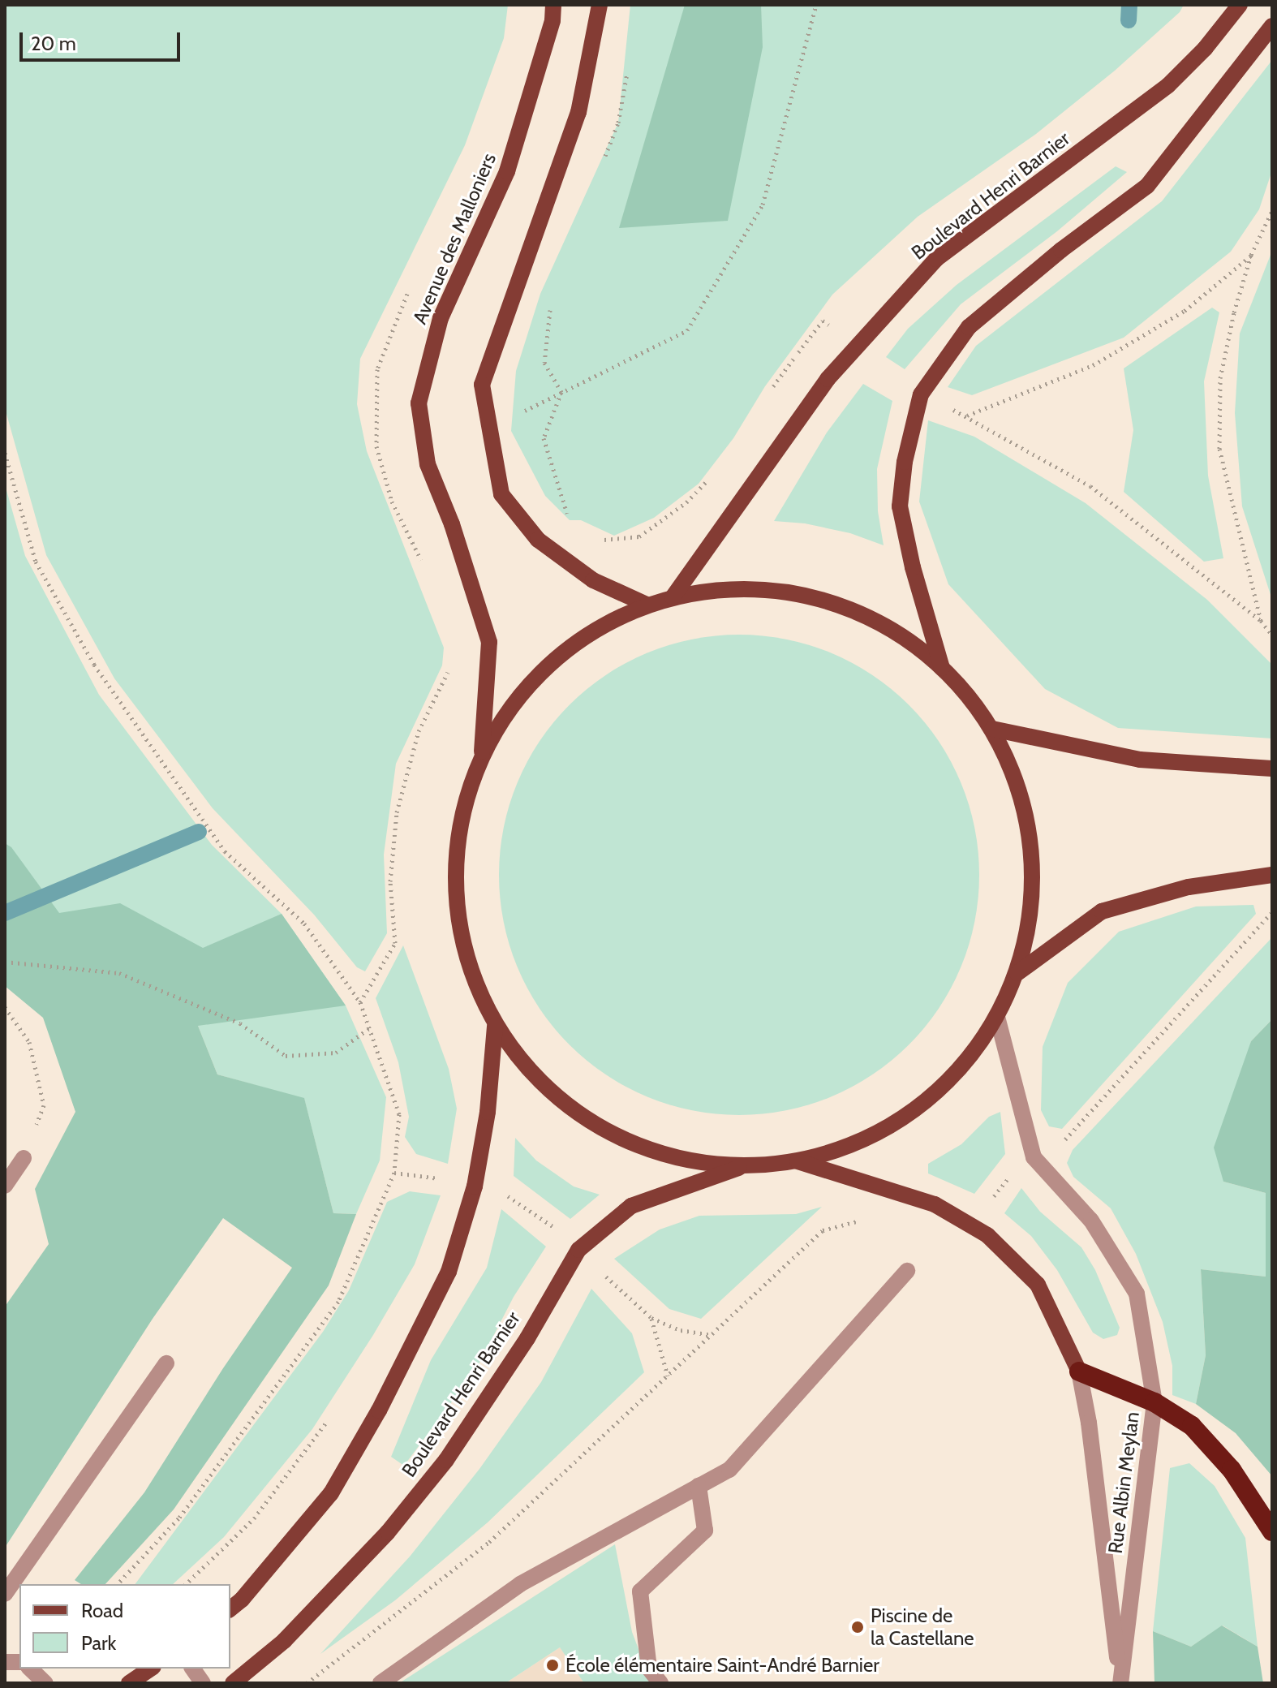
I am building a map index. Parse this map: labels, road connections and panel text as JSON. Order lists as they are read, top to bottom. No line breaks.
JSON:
{"streets":{"main road":["Boulevard Henri Barnier","Avenue des Malloniers","Rue Albin Meylan"]},"places":["Piscine de la Castellane","École élémentaire Saint-André Barnier"],"legend":["Road","Park"],"scale_bar":"20 m"}
